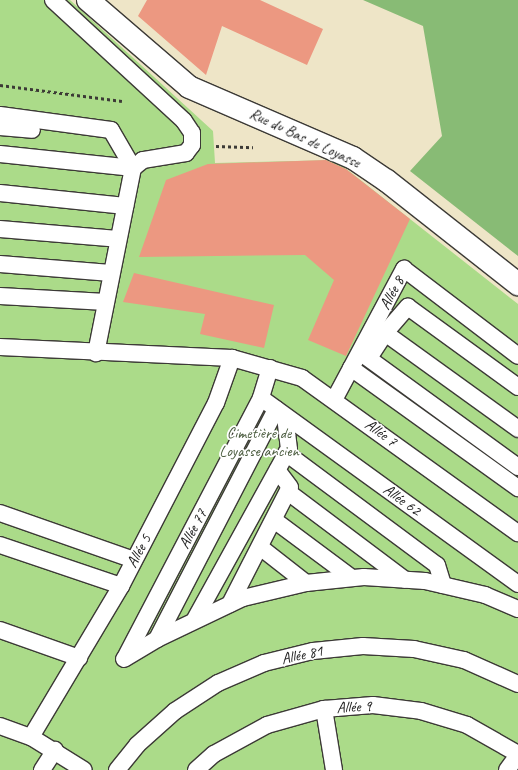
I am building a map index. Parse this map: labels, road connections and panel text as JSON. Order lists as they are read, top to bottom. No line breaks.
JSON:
{"streets":{"street":["Rue du Bas de Loyasse"],"lane":["Allée 8","Allée 7","Allée 62","Allée 77","Allée 5","Allée 81","Allée 9"]},"crossings":[["Allée 8","Allée 7"],["Allée 7","Allée 77"],["Allée 7","Allée 5"],["Allée 62","Allée 77"]],"parks":["Cimetière de Loyasse ancien"]}
